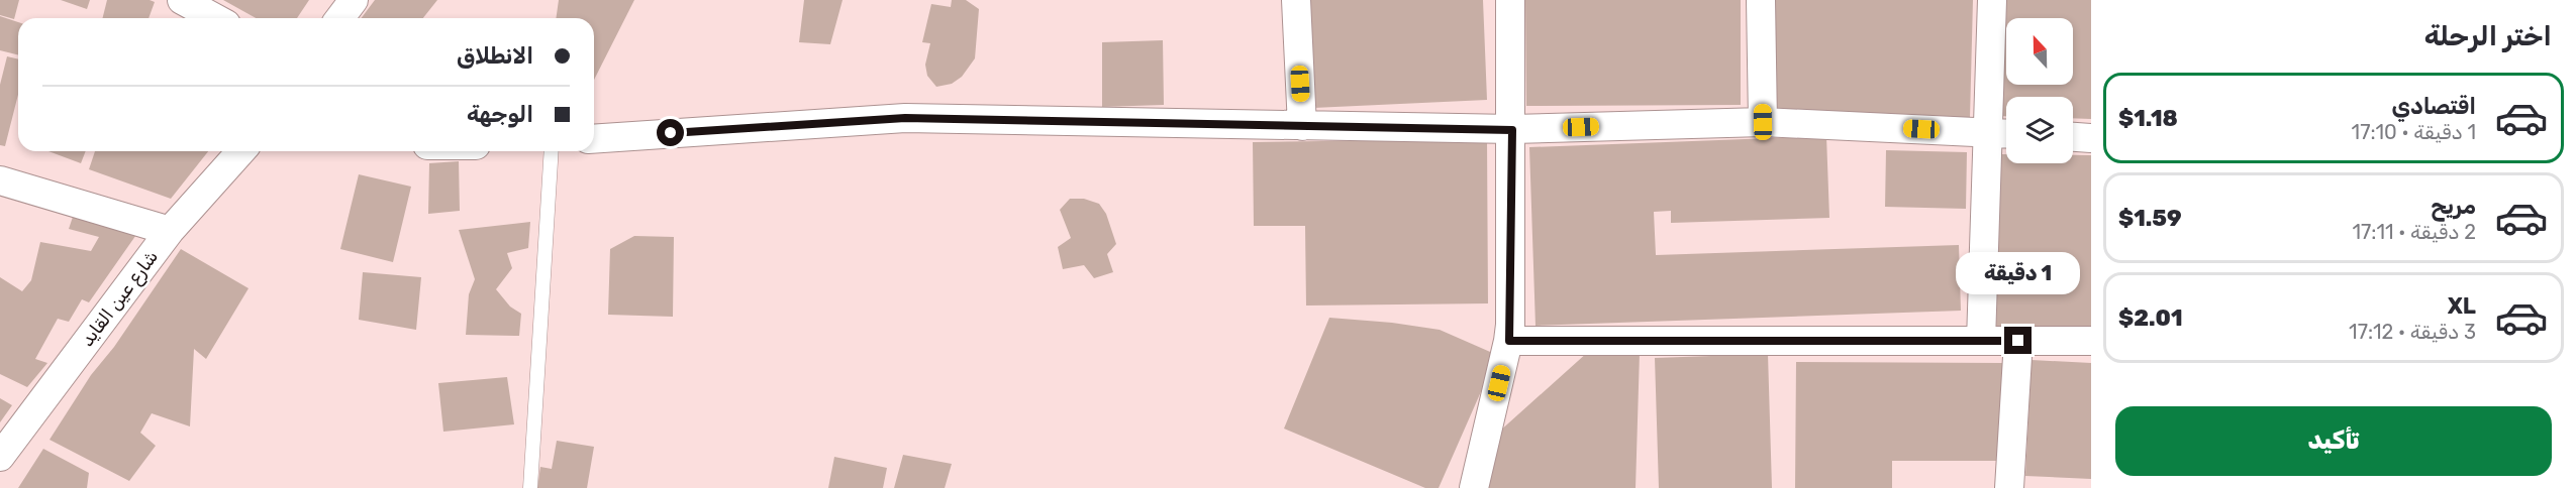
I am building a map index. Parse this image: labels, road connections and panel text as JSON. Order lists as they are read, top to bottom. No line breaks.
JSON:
{"streets":{"street":["شارع عين القايد"]},"north":"top","page":{"heading":"اختر الرحلة","banner":["الانطلاق","الوجهة"],"list":[{"name":"اقتصادي","note":"1 دقيقة · 17:10","value":"$1.18"},{"name":"مريح","note":"2 دقيقة · 17:11","value":"$1.59"},{"name":"XL","note":"3 دقيقة · 17:12","value":"$2.01"}],"bubble":"1 دقيقة","buttons":"تأكيد"}}
